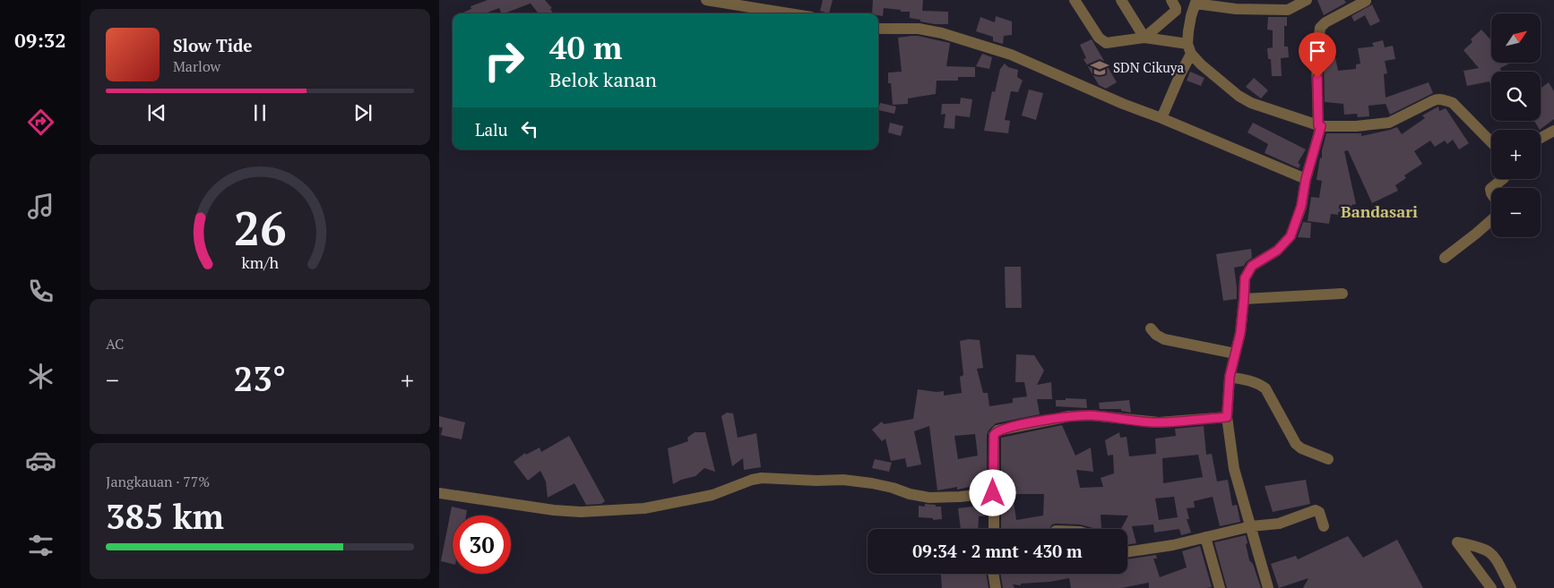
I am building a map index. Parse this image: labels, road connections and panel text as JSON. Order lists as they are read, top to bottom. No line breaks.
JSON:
{"districts":["Bandasari"],"places":{"school or university":["SDN Cikuya"]},"north":"top right","page":{"tabs":"09:32","map_buttons":["+","−"],"turn":["40 m","Belok kanan"],"song":["Slow Tide","Marlow"],"then":"Lalu","tile":["AC",["Jangkauan · 77%","385 km"]],"heat":["−","23°","+"],"limit":"30","trip":"09:34 · 2 mnt · 430 m","gauge":["26","km/h"]}}
